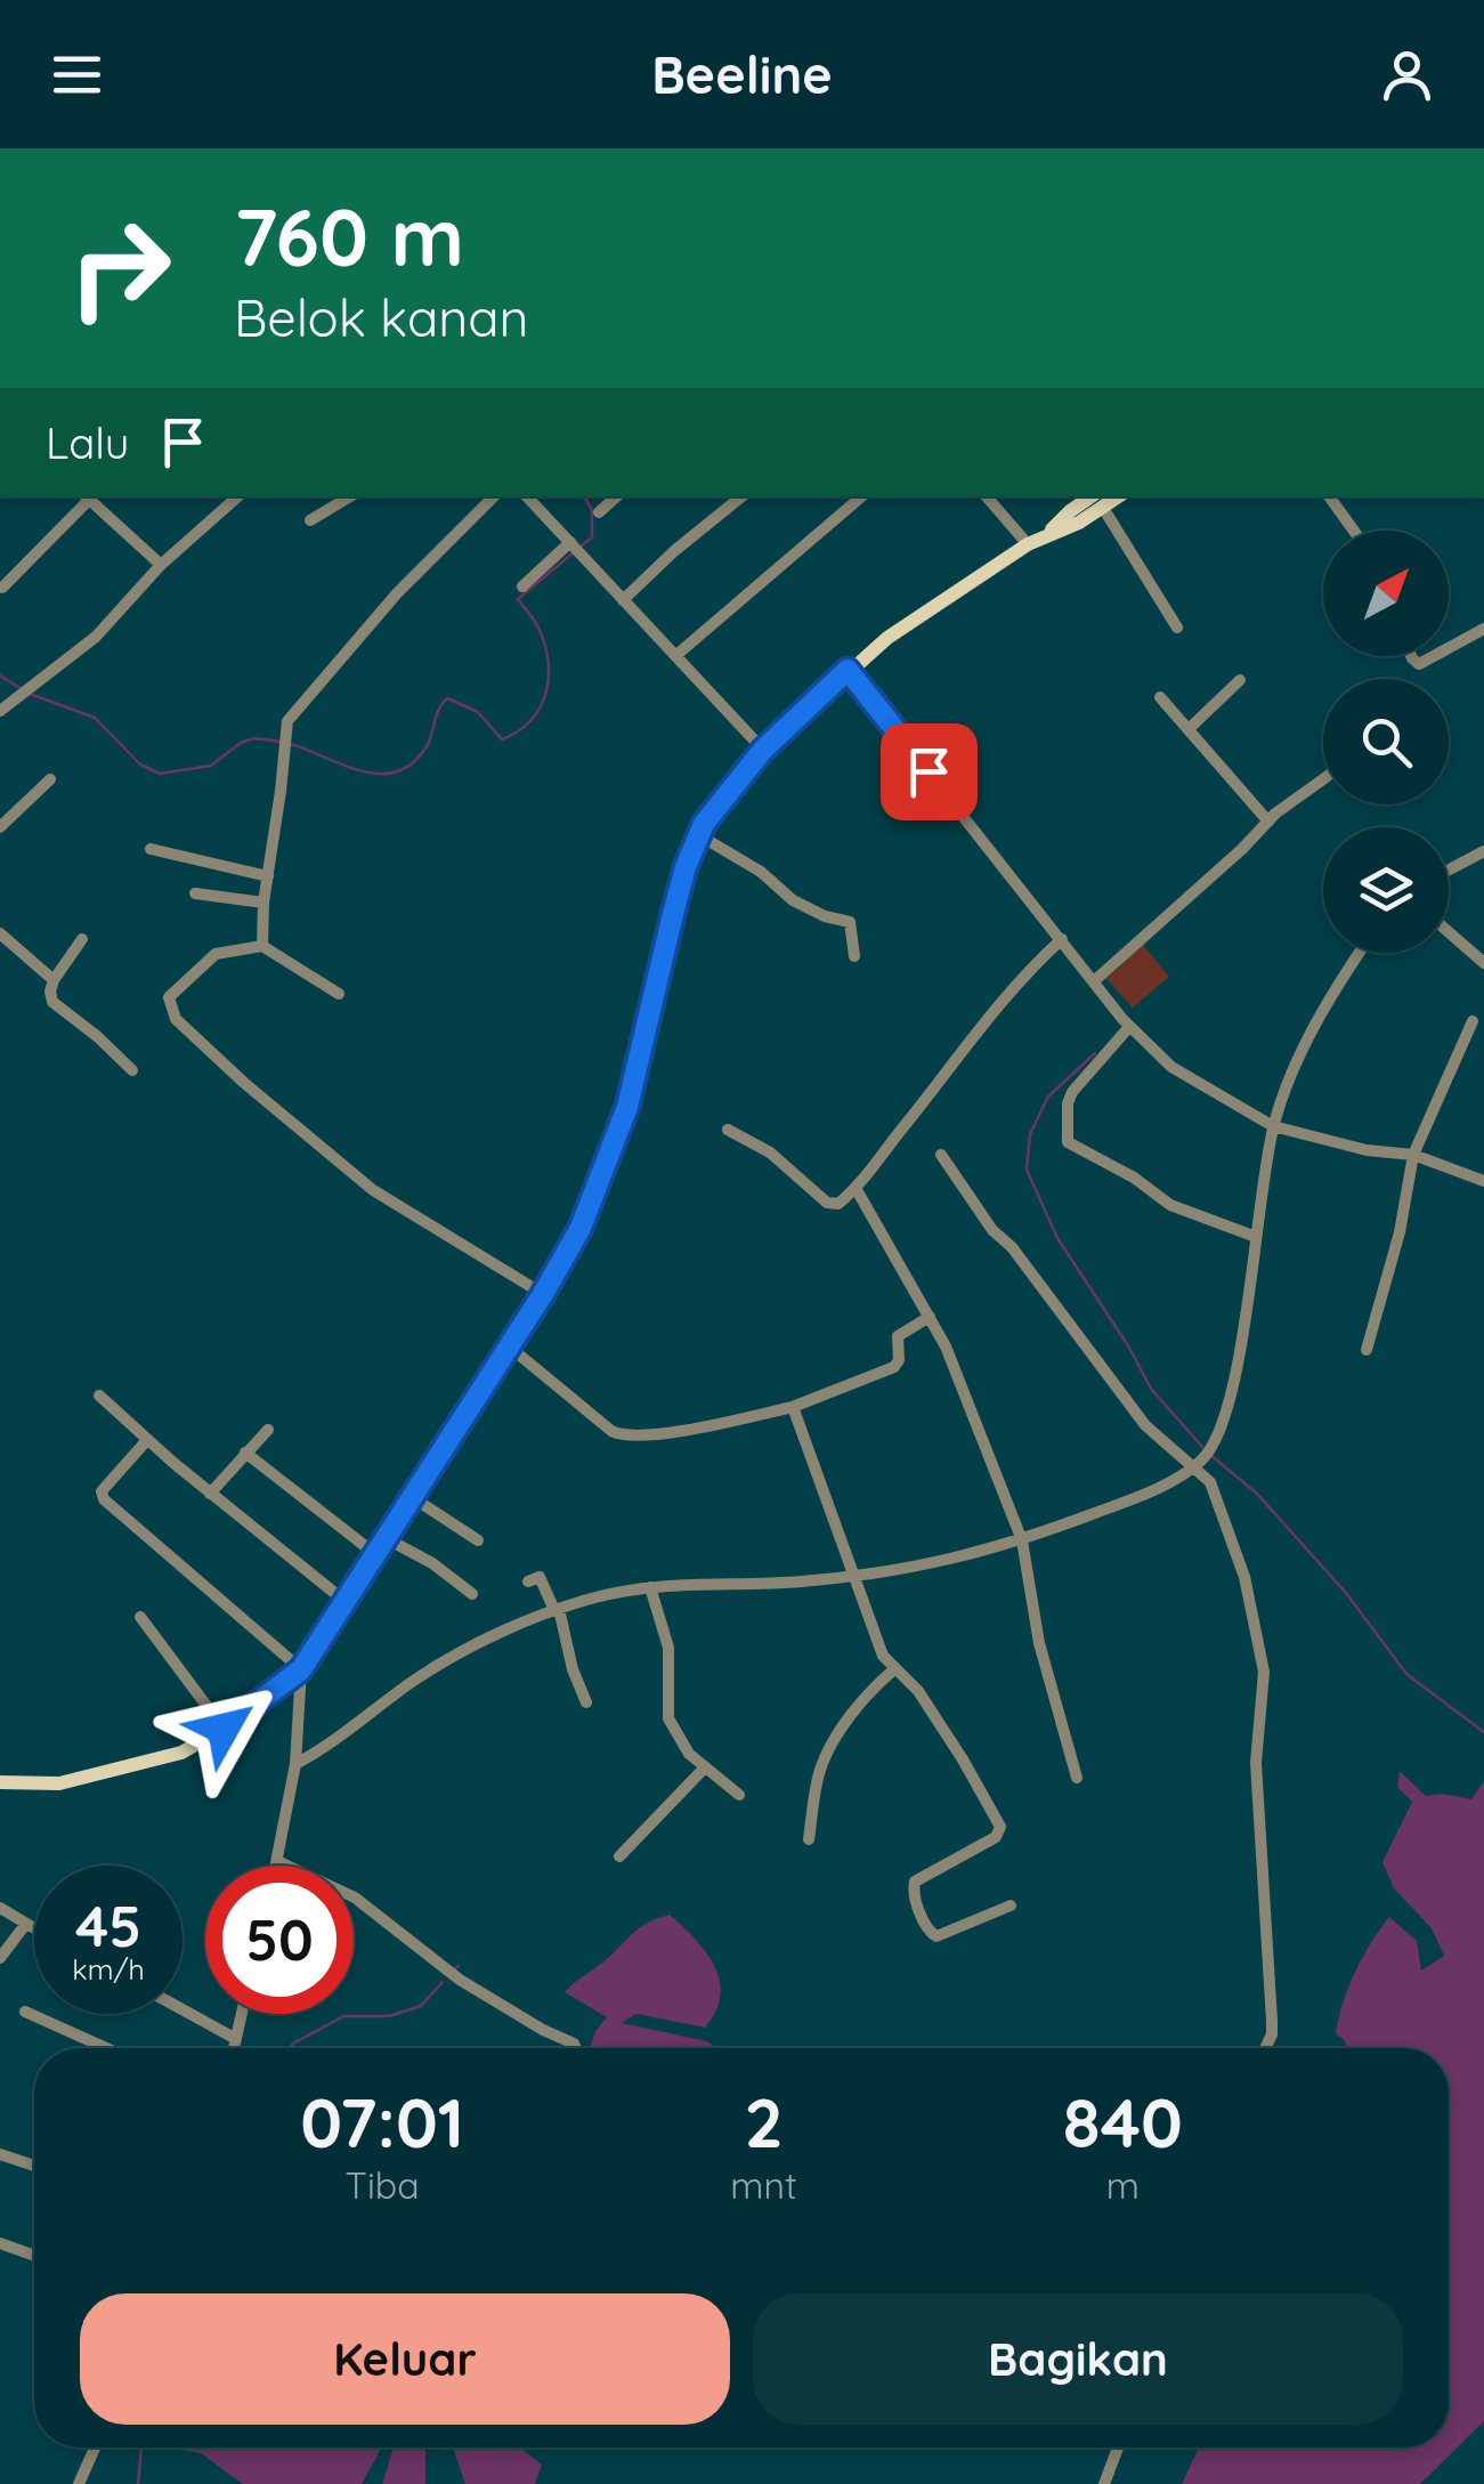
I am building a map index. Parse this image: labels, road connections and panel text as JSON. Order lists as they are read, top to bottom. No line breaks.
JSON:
{"north":"top right","page":{"header":"Beeline","turn":["760 m","Belok kanan"],"then":"Lalu","speed":"45 km/h","limit":"50","eta":["07:01","Tiba","2","mnt","840","m"],"buttons":["Keluar","Bagikan"]}}
